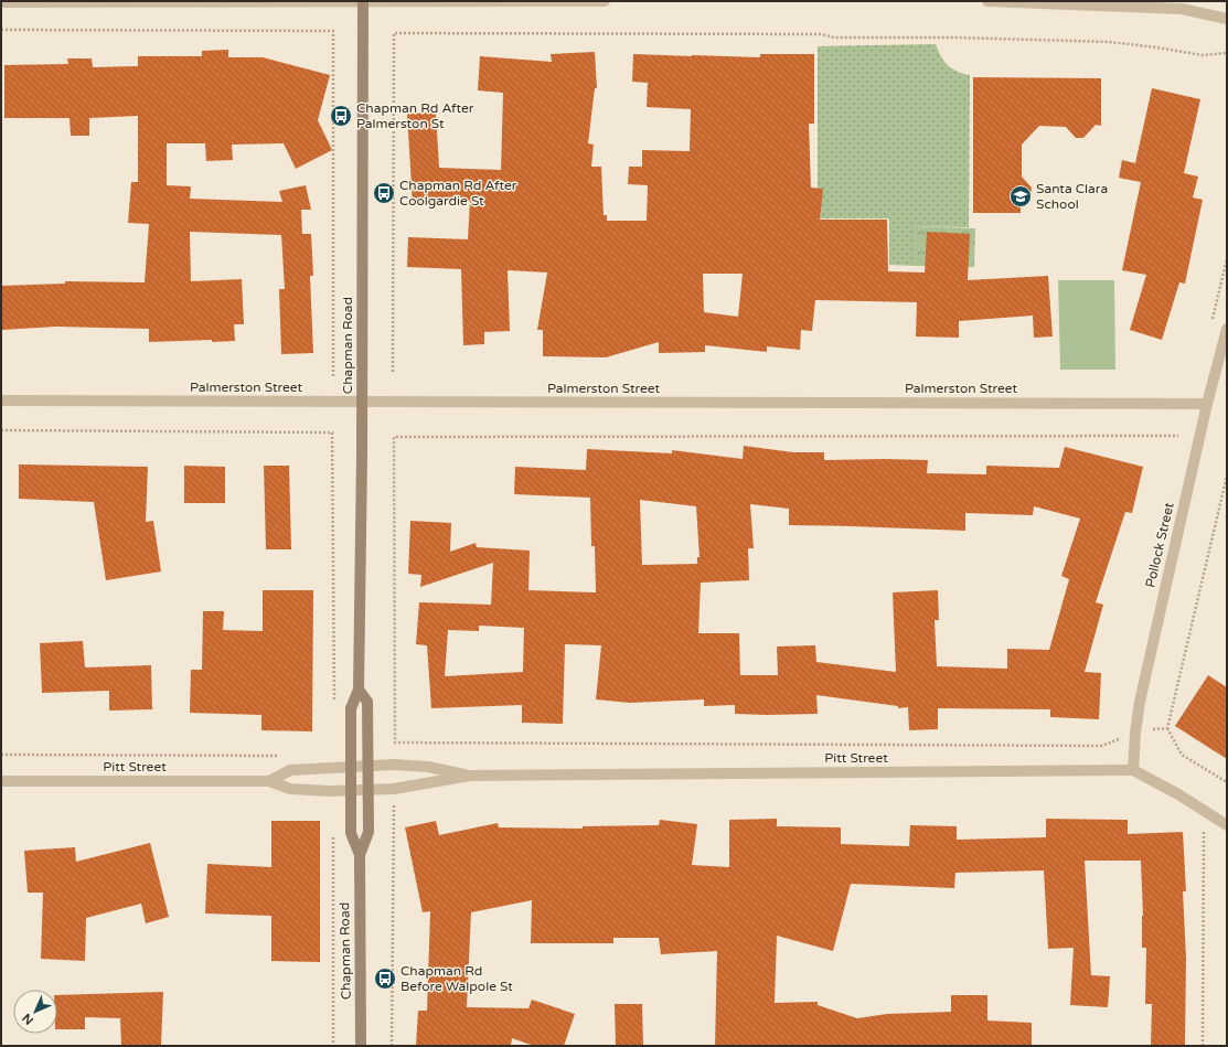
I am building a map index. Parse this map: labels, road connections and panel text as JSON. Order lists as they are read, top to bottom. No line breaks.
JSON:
{"streets":{"main road":["Chapman Road"],"street":["Palmerston Street","Pollock Street","Pitt Street"]},"crossings":[["Chapman Road","Palmerston Street"],["Chapman Road","Pitt Street"],["Palmerston Street","Pollock Street"],["Pollock Street","Pitt Street"]],"places":{"bus stop":["Chapman Rd After Palmerston St","Chapman Rd After Coolgardie St","Chapman Rd Before Walpole St"],"school or university":["Santa Clara School"]},"north":"bottom left"}
